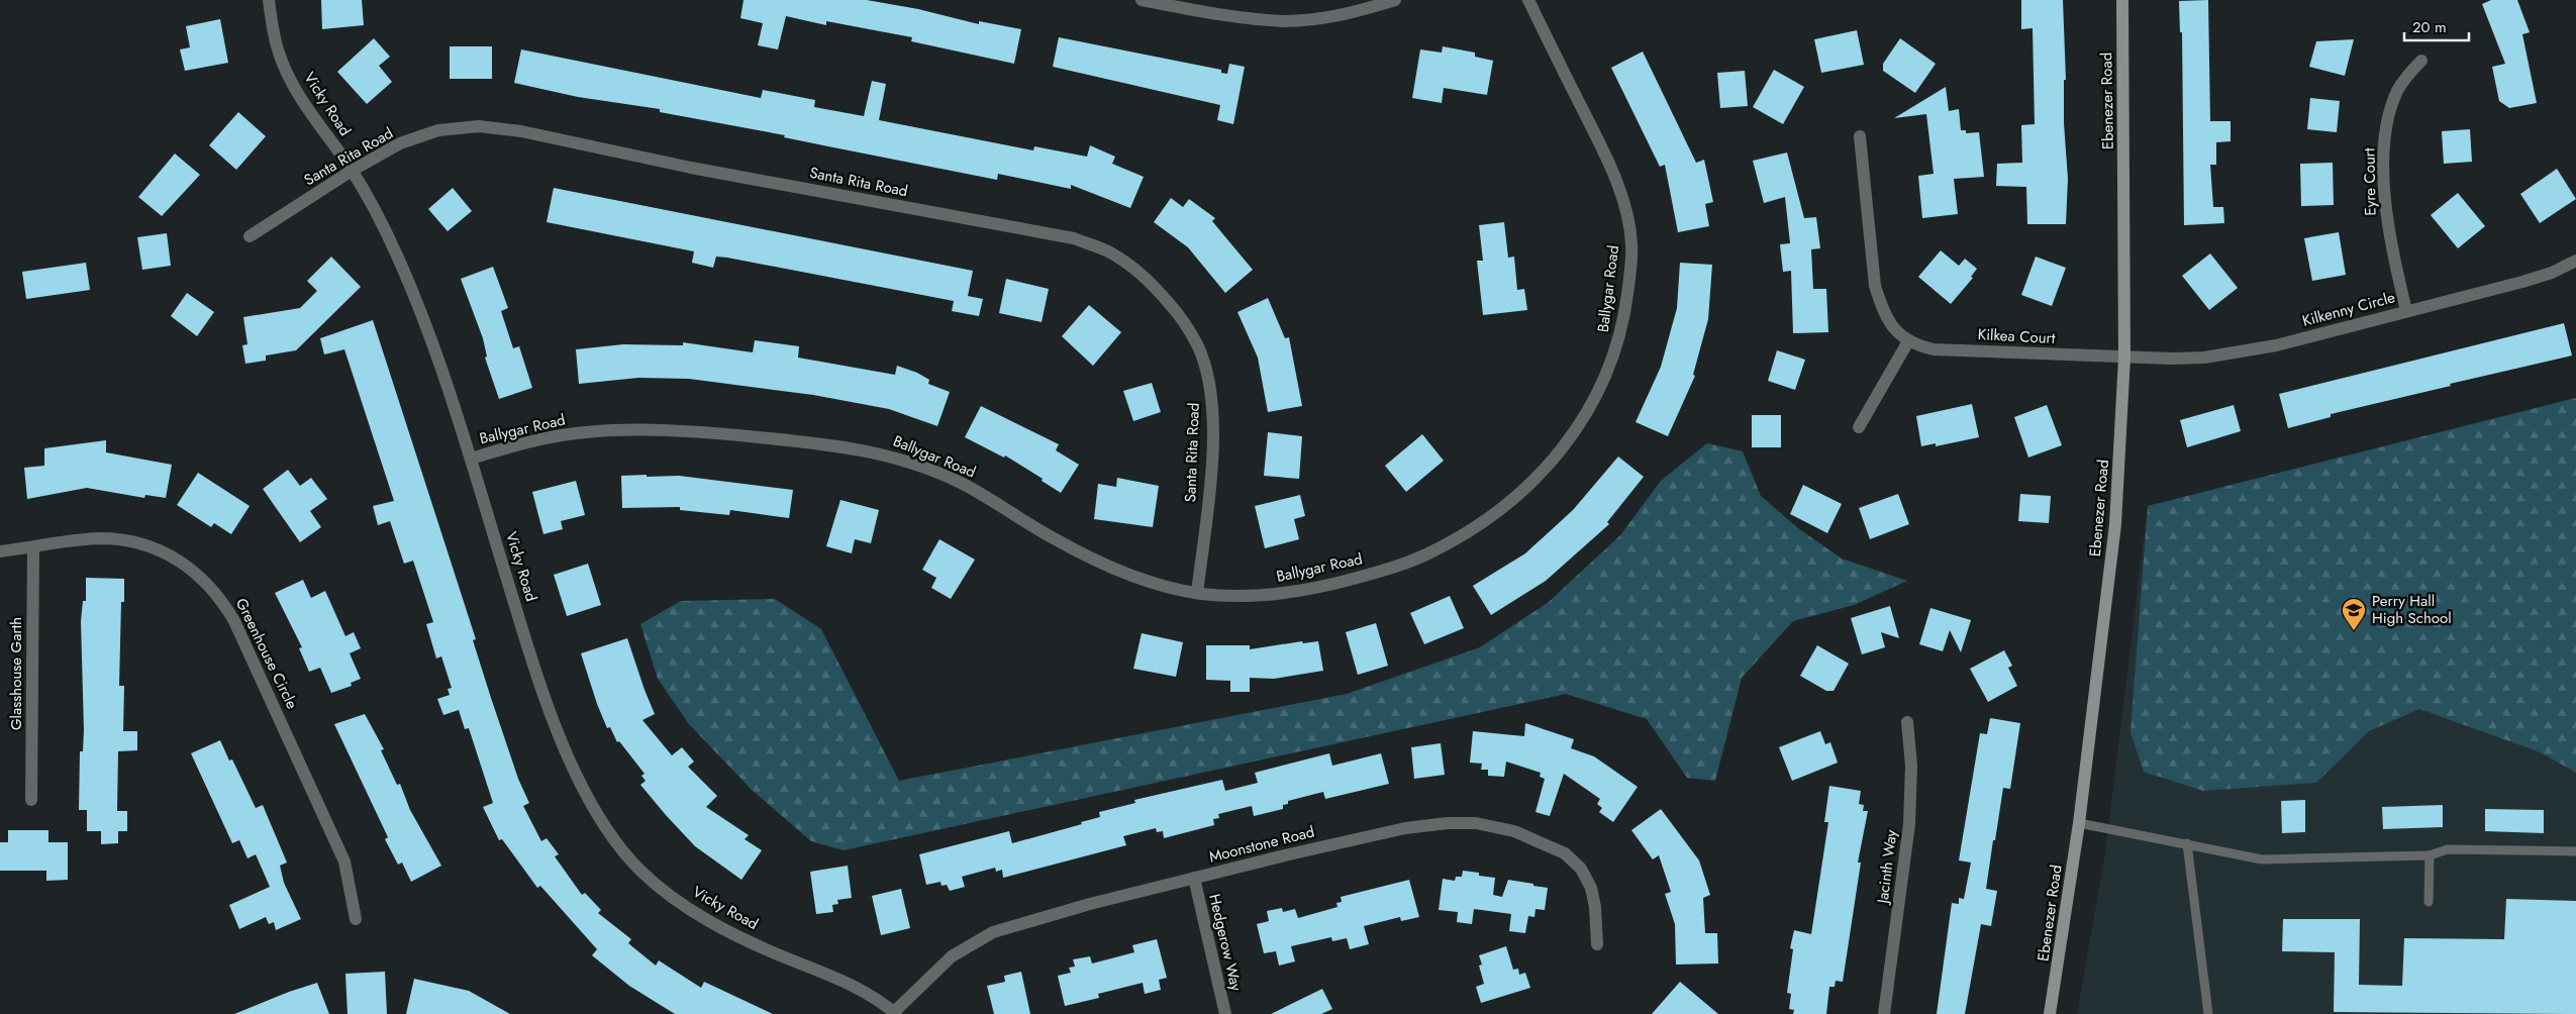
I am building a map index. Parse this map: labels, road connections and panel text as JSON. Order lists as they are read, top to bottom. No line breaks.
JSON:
{"streets":{"street":["Ebenezer Road","Vicky Road","Santa Rita Road","Eyre Court","Ballygar Road","Kilkenny Circle","Kilkea Court","Greenhouse Circle","Glasshouse Garth","Moonstone Road","Jacinth Way","Hedgerow Way"]},"crossings":[["Ebenezer Road","Kilkenny Circle"],["Ebenezer Road","Kilkea Court"],["Vicky Road","Santa Rita Road"],["Vicky Road","Ballygar Road"],["Vicky Road","Moonstone Road"],["Santa Rita Road","Ballygar Road"],["Eyre Court","Kilkenny Circle"],["Kilkenny Circle","Kilkea Court"],["Greenhouse Circle","Glasshouse Garth"],["Moonstone Road","Hedgerow Way"]],"places":{"school or university":["Perry Hall High School"]},"scale_bar":"20 m"}
